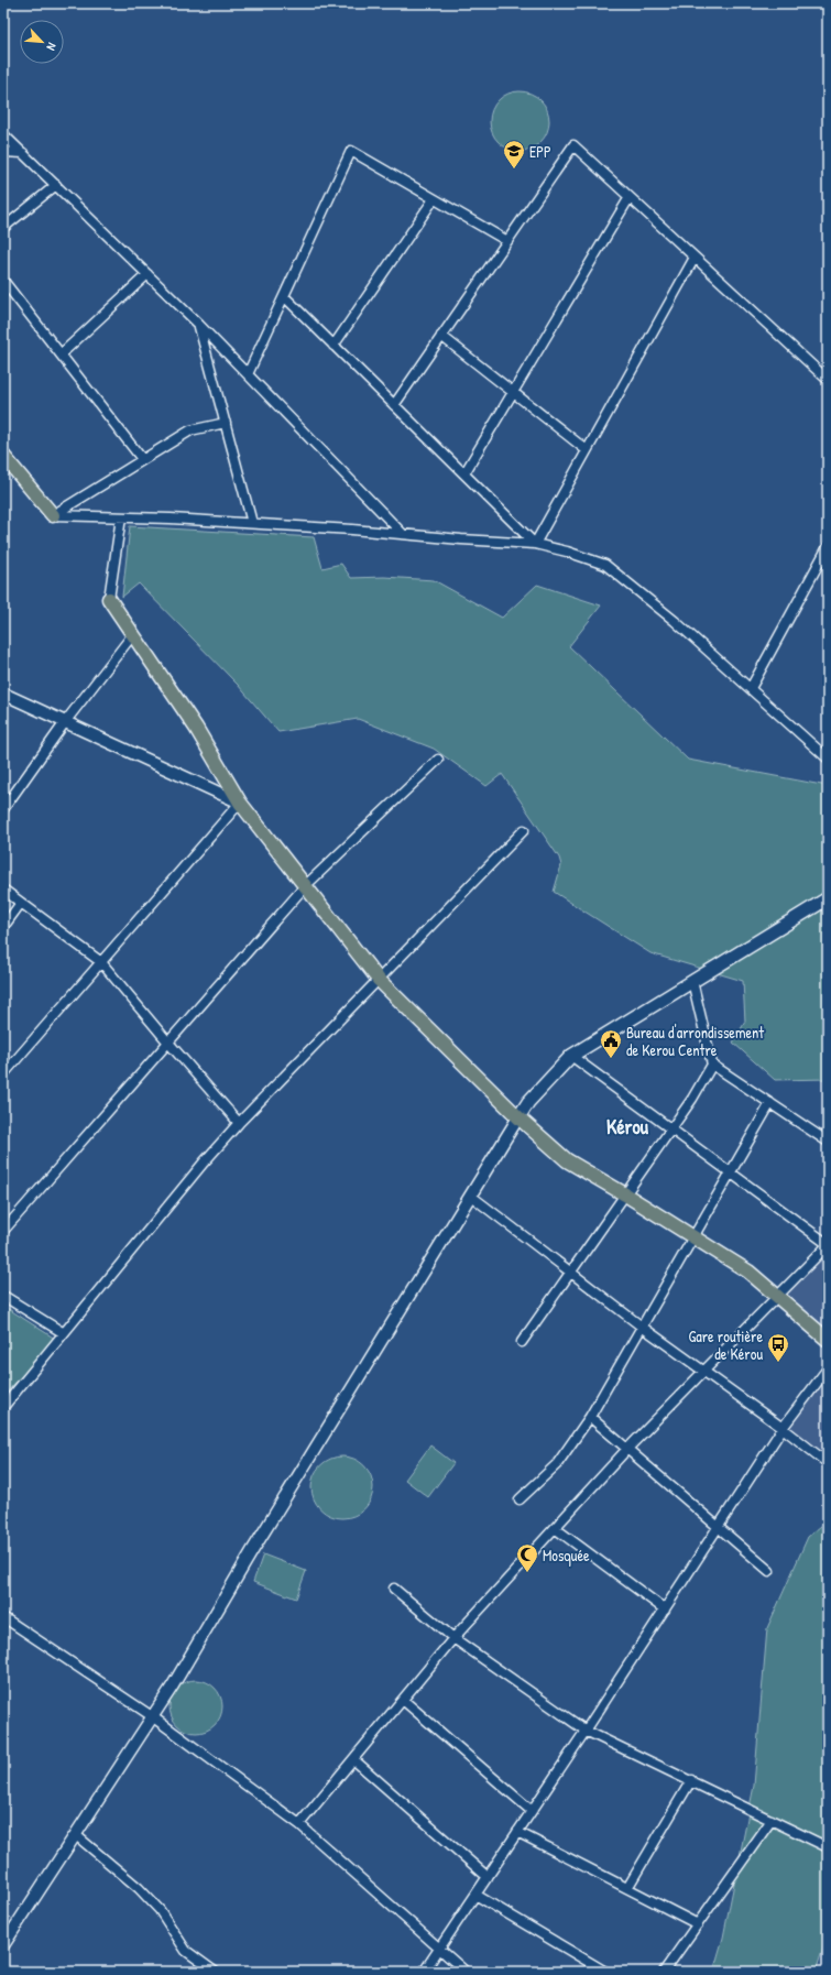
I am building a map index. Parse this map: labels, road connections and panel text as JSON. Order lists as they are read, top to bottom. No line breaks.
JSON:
{"districts":["Kérou"],"places":{"school or university":["EPP"],"public building":["Bureau d'arrondissement de Kerou Centre"],"bus stop":["Gare routière de Kérou"],"mosque":["Mosquée"]},"north":"bottom right"}
